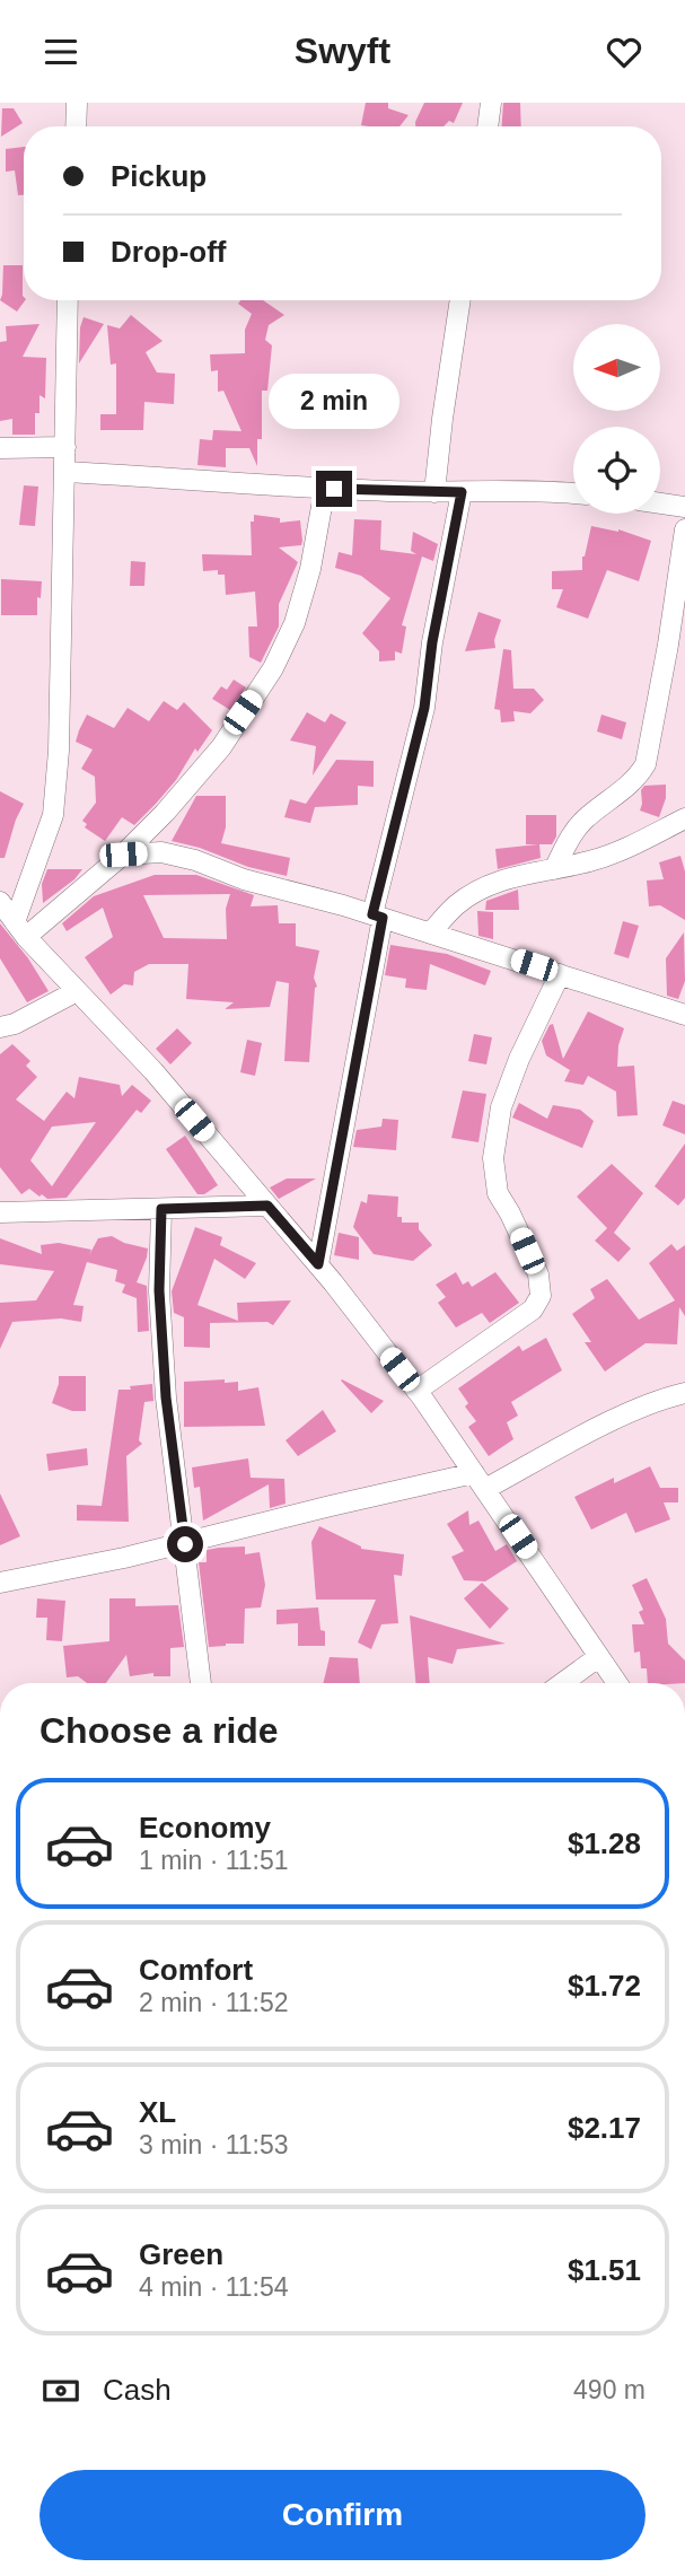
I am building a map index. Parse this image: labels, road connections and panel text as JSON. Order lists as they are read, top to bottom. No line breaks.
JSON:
{"north":"left","page":{"header":"Swyft","banner":["Pickup","Drop-off"],"bubble":"2 min","heading":"Choose a ride","list":[{"name":"Economy","note":"1 min · 11:51","value":"$1.28"},{"name":"Comfort","note":"2 min · 11:52","value":"$1.72"},{"name":"XL","note":"3 min · 11:53","value":"$2.17"},{"name":"Green","note":"4 min · 11:54","value":"$1.51"}],"pay":["Cash","490 m"],"buttons":"Confirm"}}
